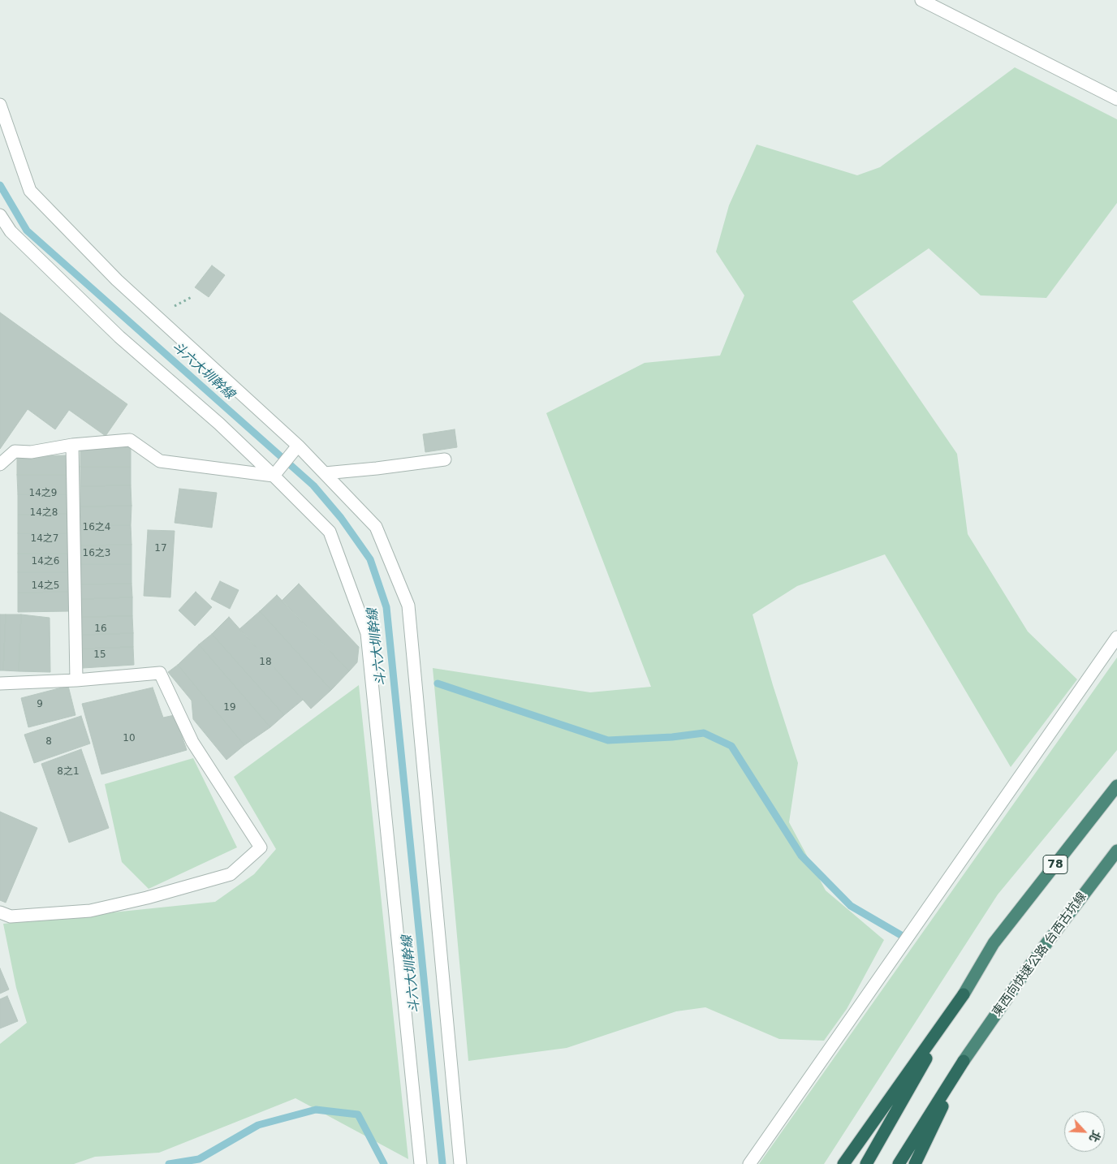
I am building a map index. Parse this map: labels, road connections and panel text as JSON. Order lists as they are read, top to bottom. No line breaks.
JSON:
{"streets":{"highway":["78","東西向快速公路 台西古坑線"]},"water":["斗六大圳幹線"],"house_numbers":["14之9","14之8","16之4","14之7","17","16之3","14之6","14之5","16","15","18","9","19","10","8","8之1"],"north":"bottom right"}
